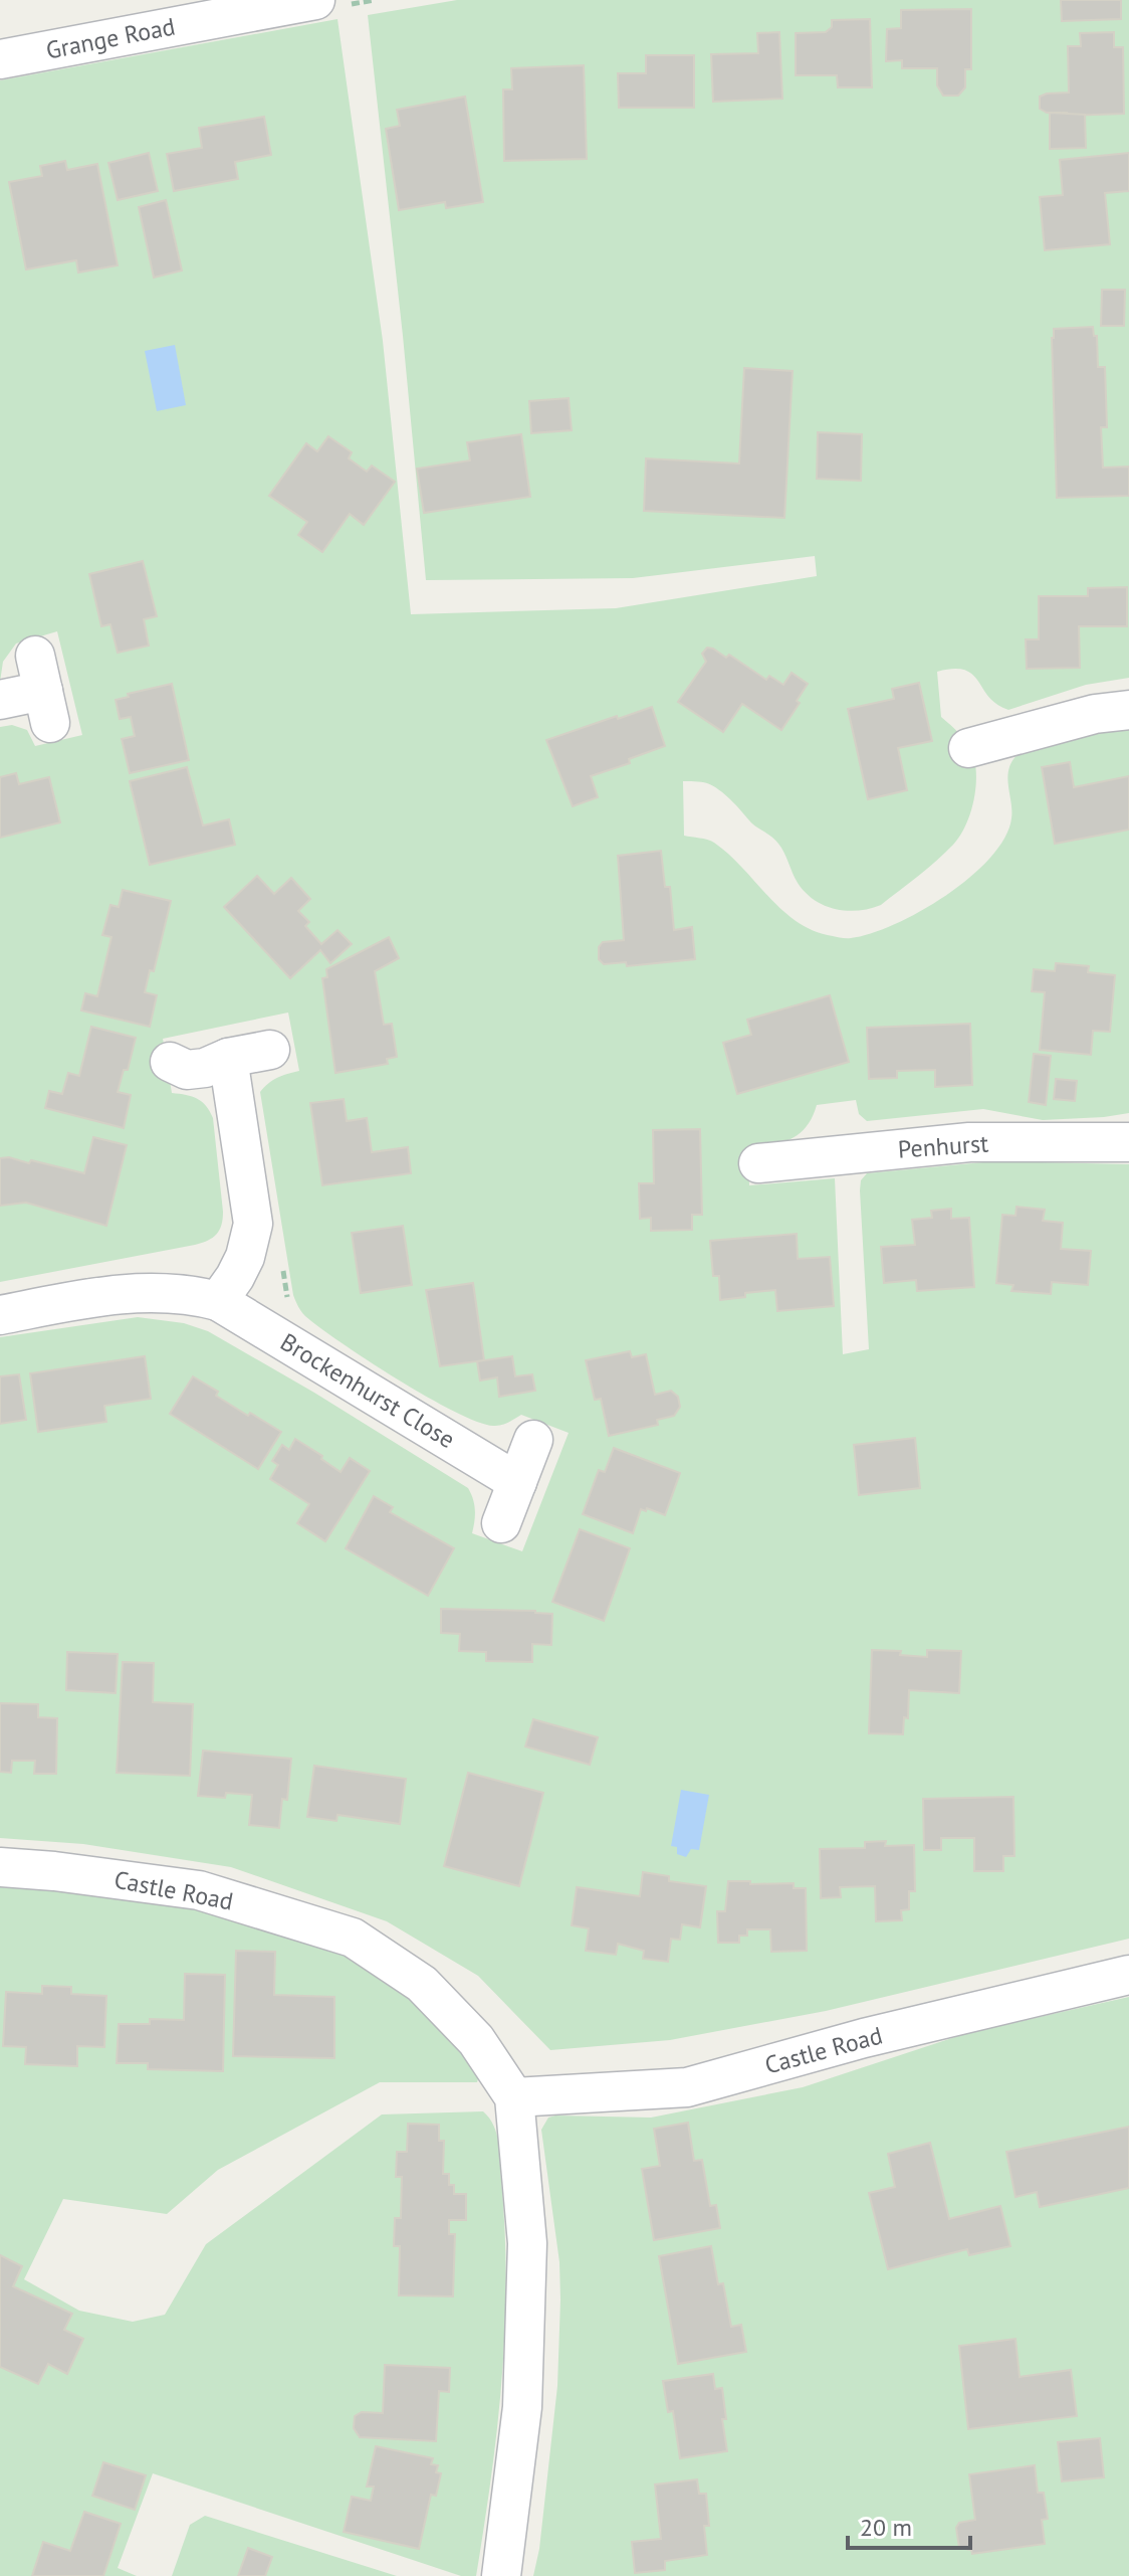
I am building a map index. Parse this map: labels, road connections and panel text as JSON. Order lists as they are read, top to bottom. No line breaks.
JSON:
{"streets":{"street":["Grange Road","Penhurst","Brockenhurst Close","Castle Road"]},"scale_bar":"20 m"}
